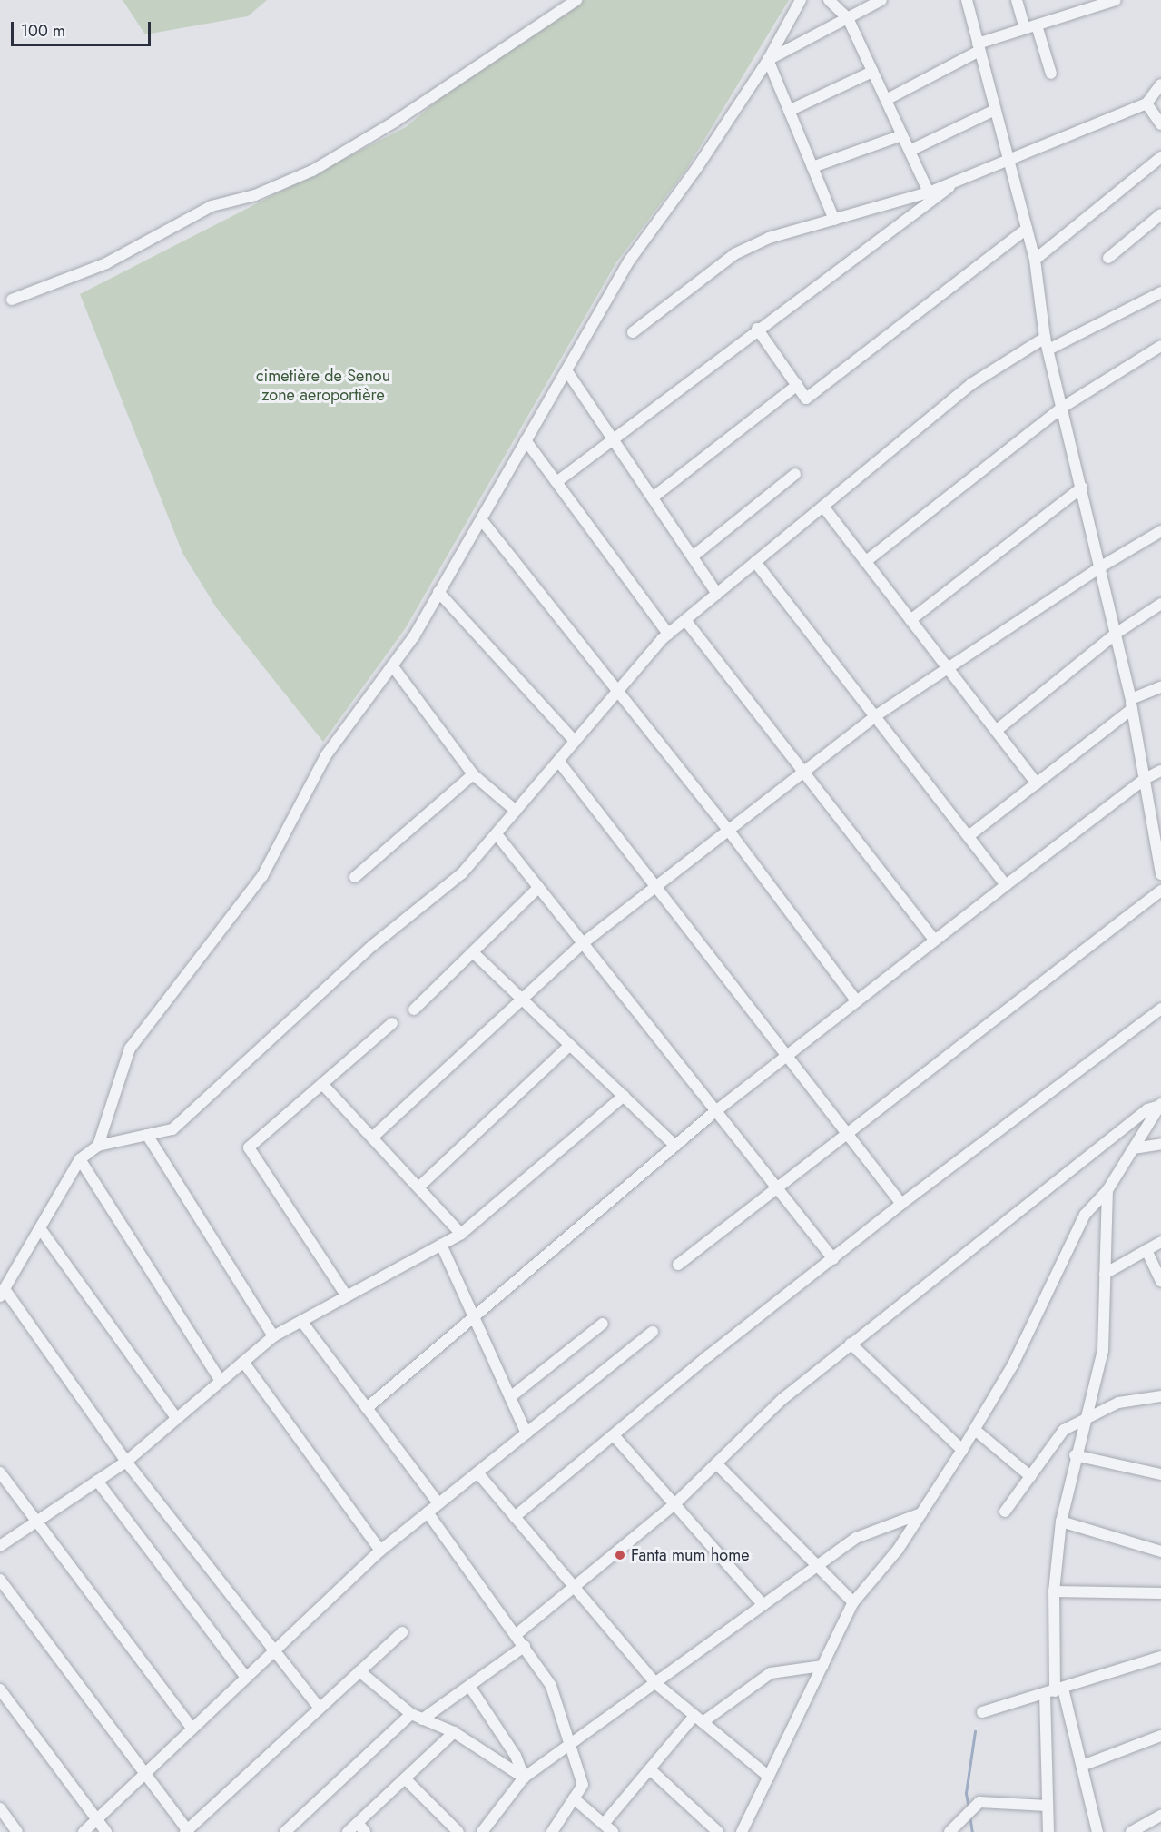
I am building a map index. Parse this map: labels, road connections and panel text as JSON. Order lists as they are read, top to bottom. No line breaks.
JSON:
{"parks":["cimetière de Senou zone aeroportière"],"places":["Fanta mum home"],"scale_bar":"100 m"}
